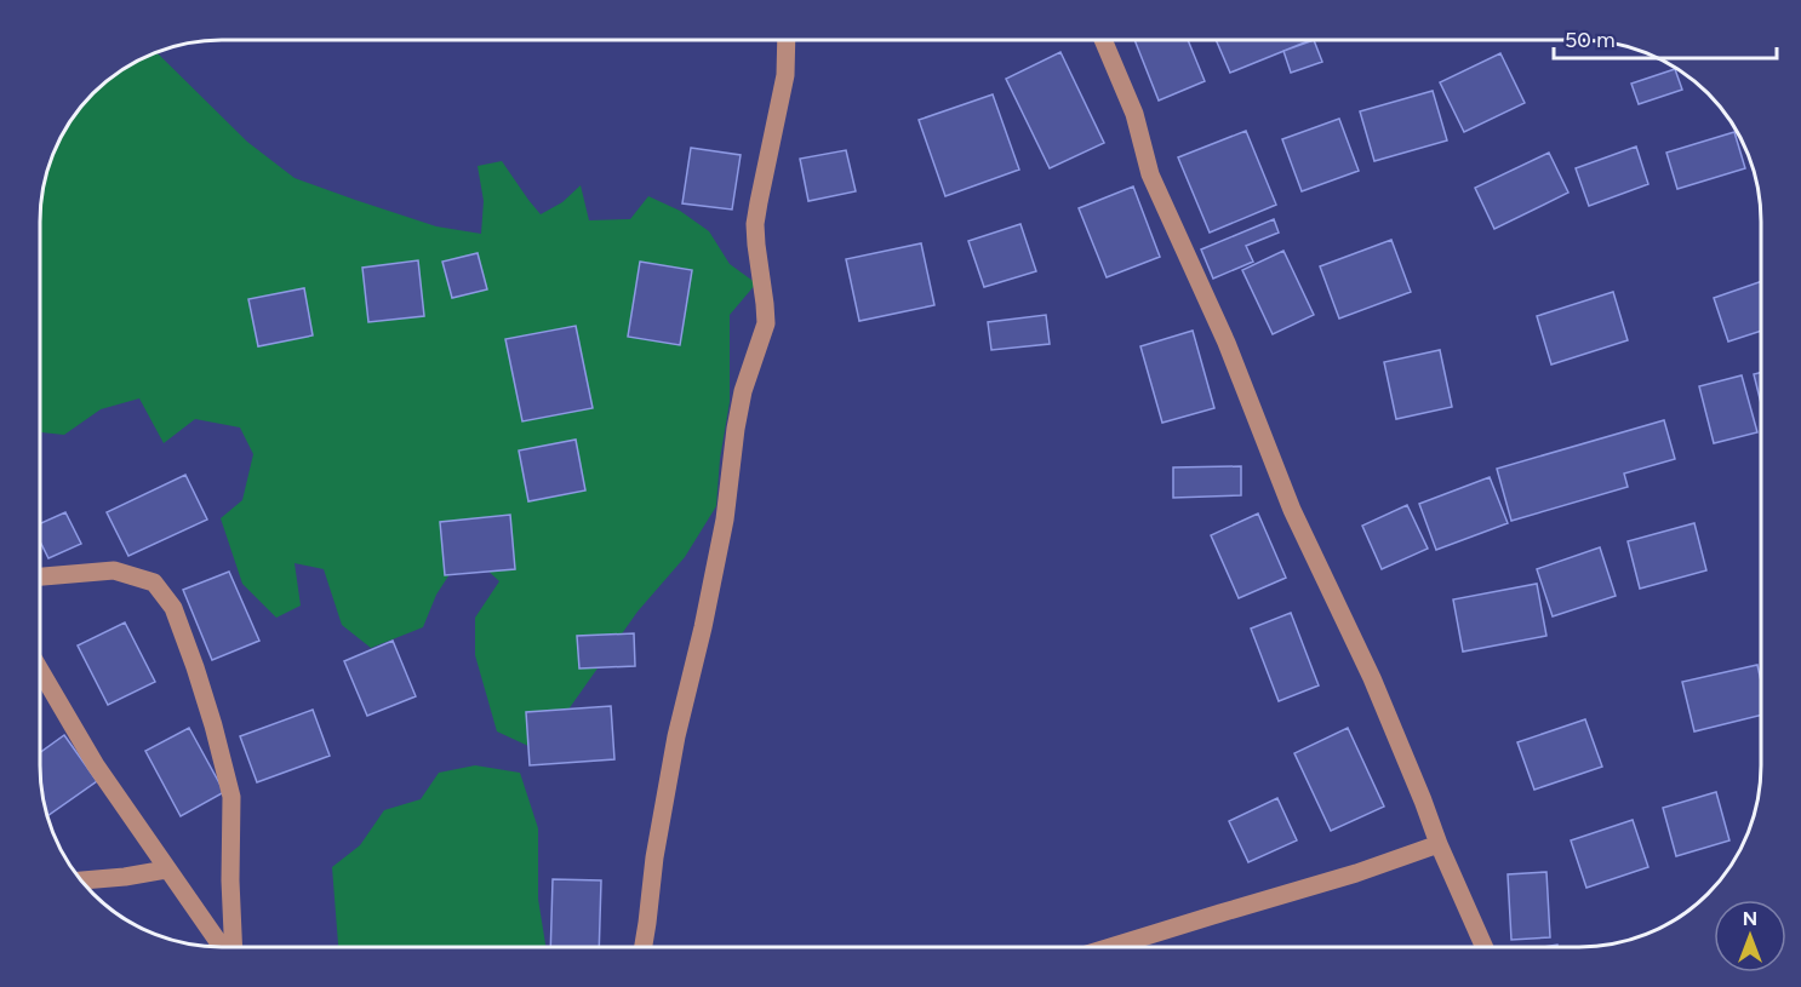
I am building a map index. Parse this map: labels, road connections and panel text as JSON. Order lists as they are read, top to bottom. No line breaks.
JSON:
{"scale_bar":"50 m","north":"top"}
